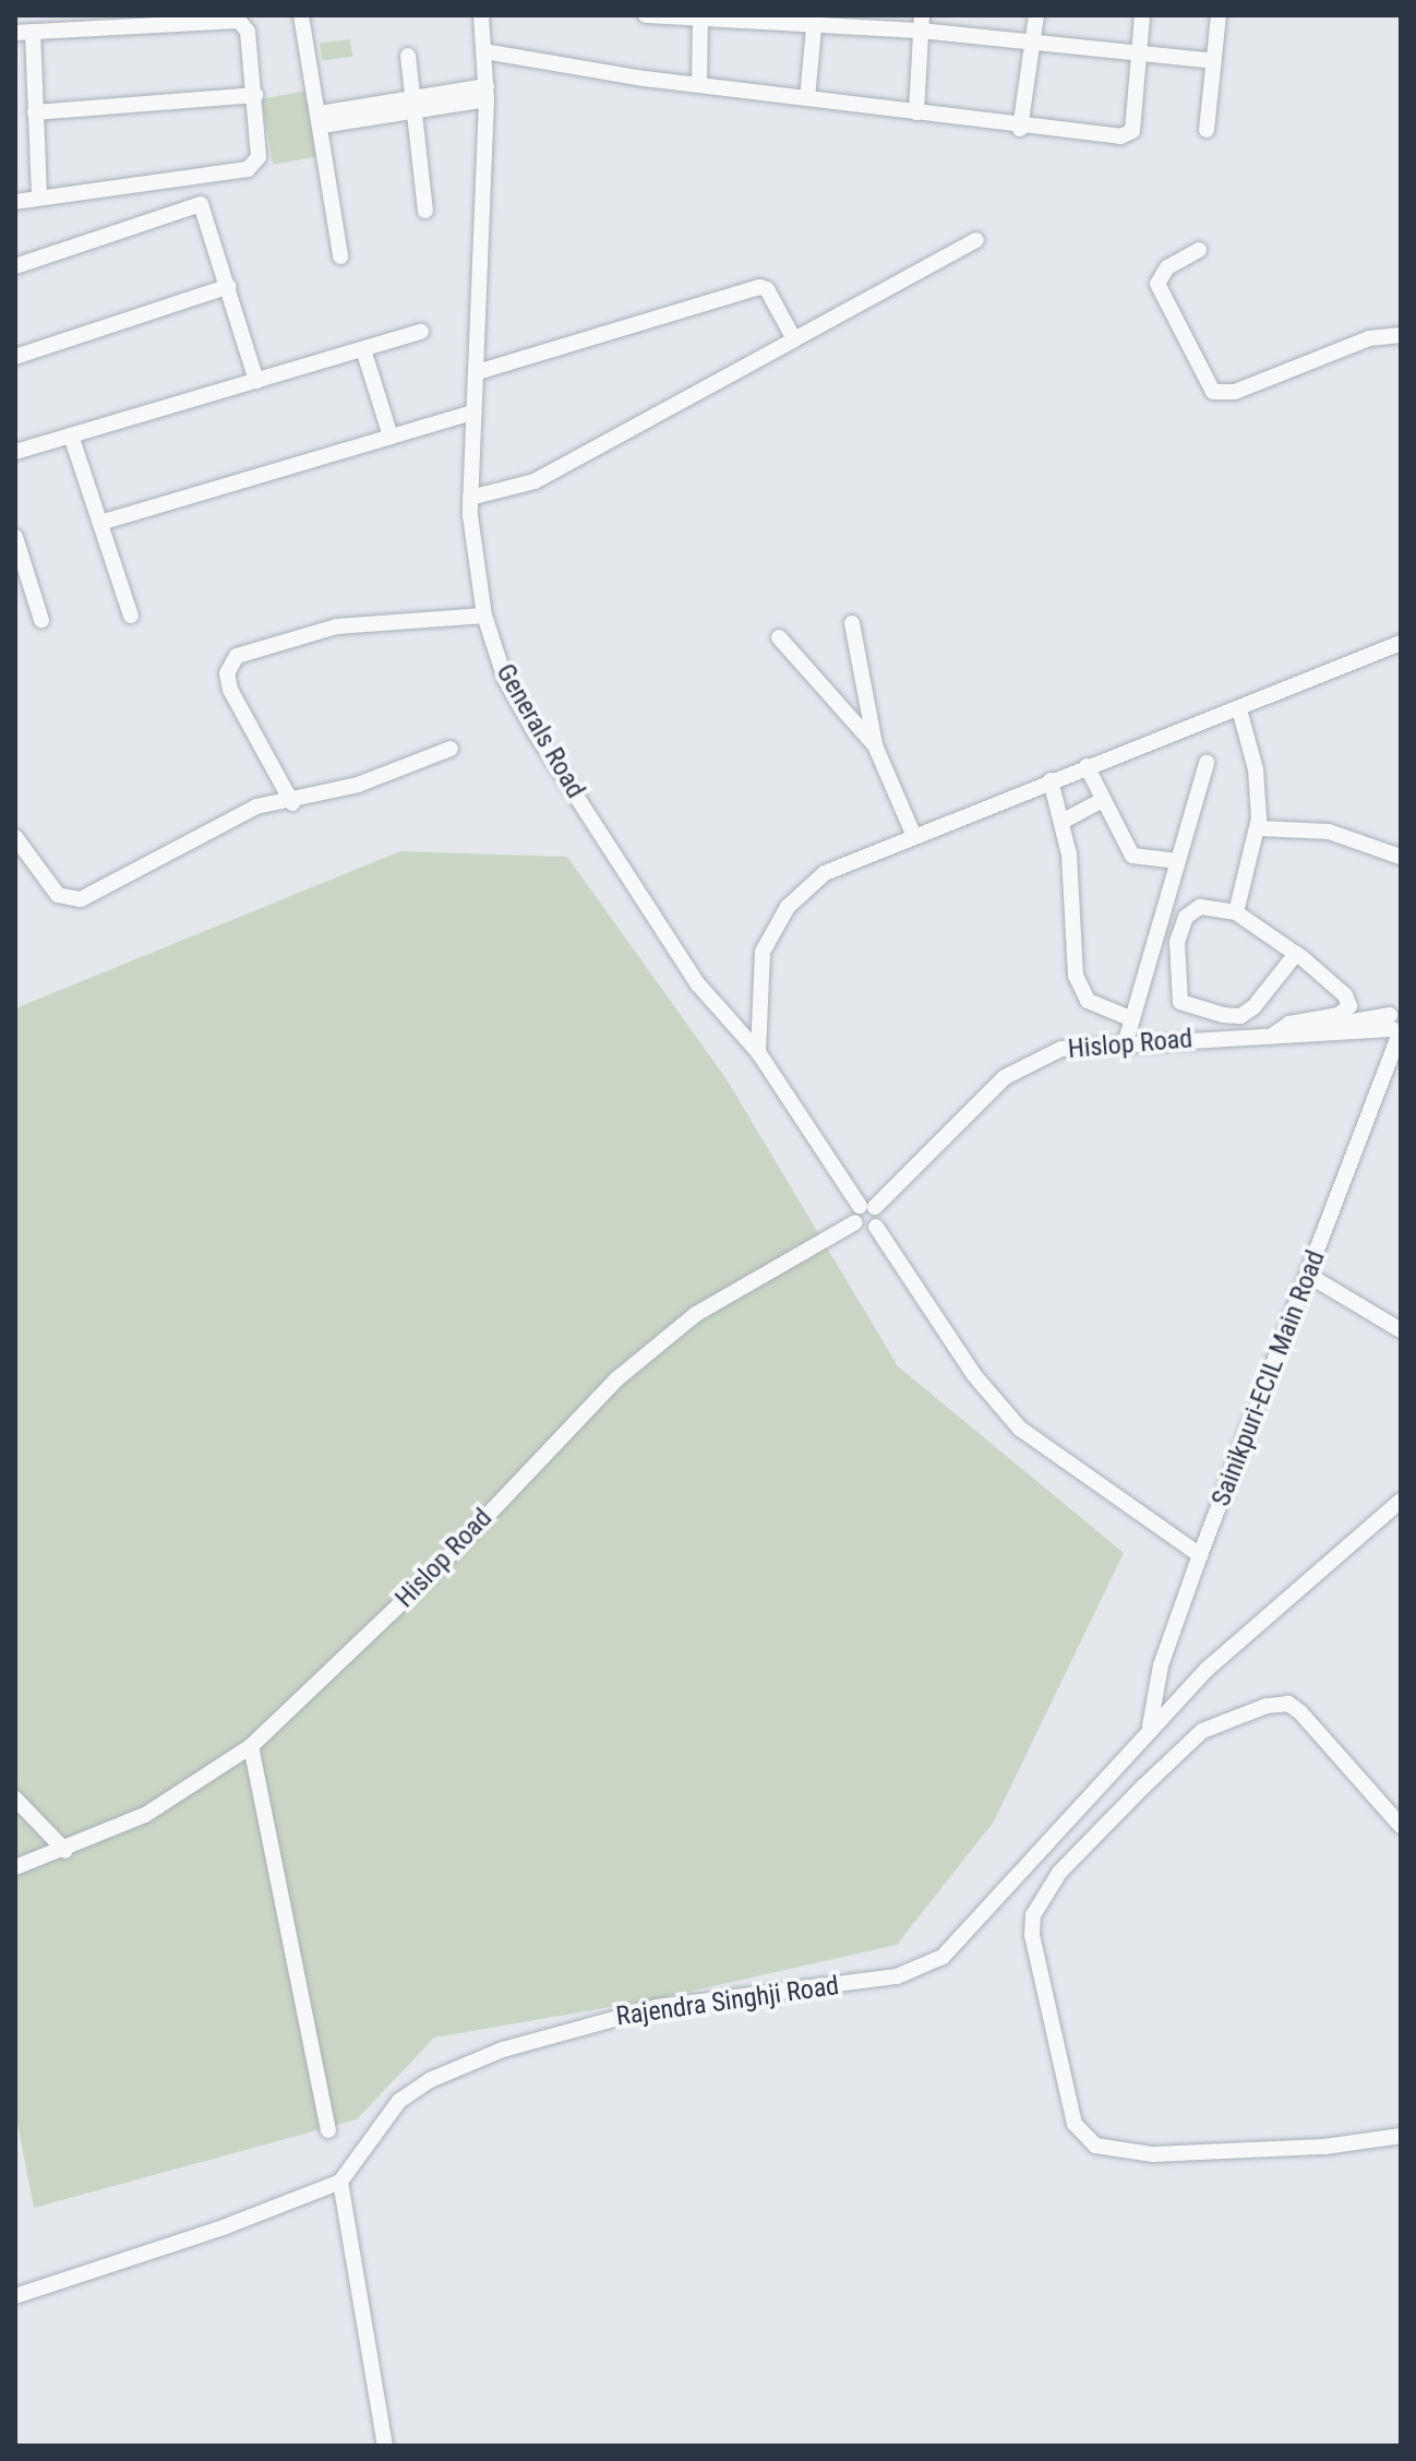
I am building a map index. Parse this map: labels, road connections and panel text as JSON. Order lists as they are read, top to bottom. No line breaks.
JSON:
{"streets":{"street":["Generals Road","Hislop Road","Sainikpuri-ECIL Main Road","Rajendra Singhji Road"]},"crossings":[["Generals Road","Hislop Road"],["Hislop Road","Sainikpuri-ECIL Main Road"],["Sainikpuri-ECIL Main Road","Rajendra Singhji Road"]]}
